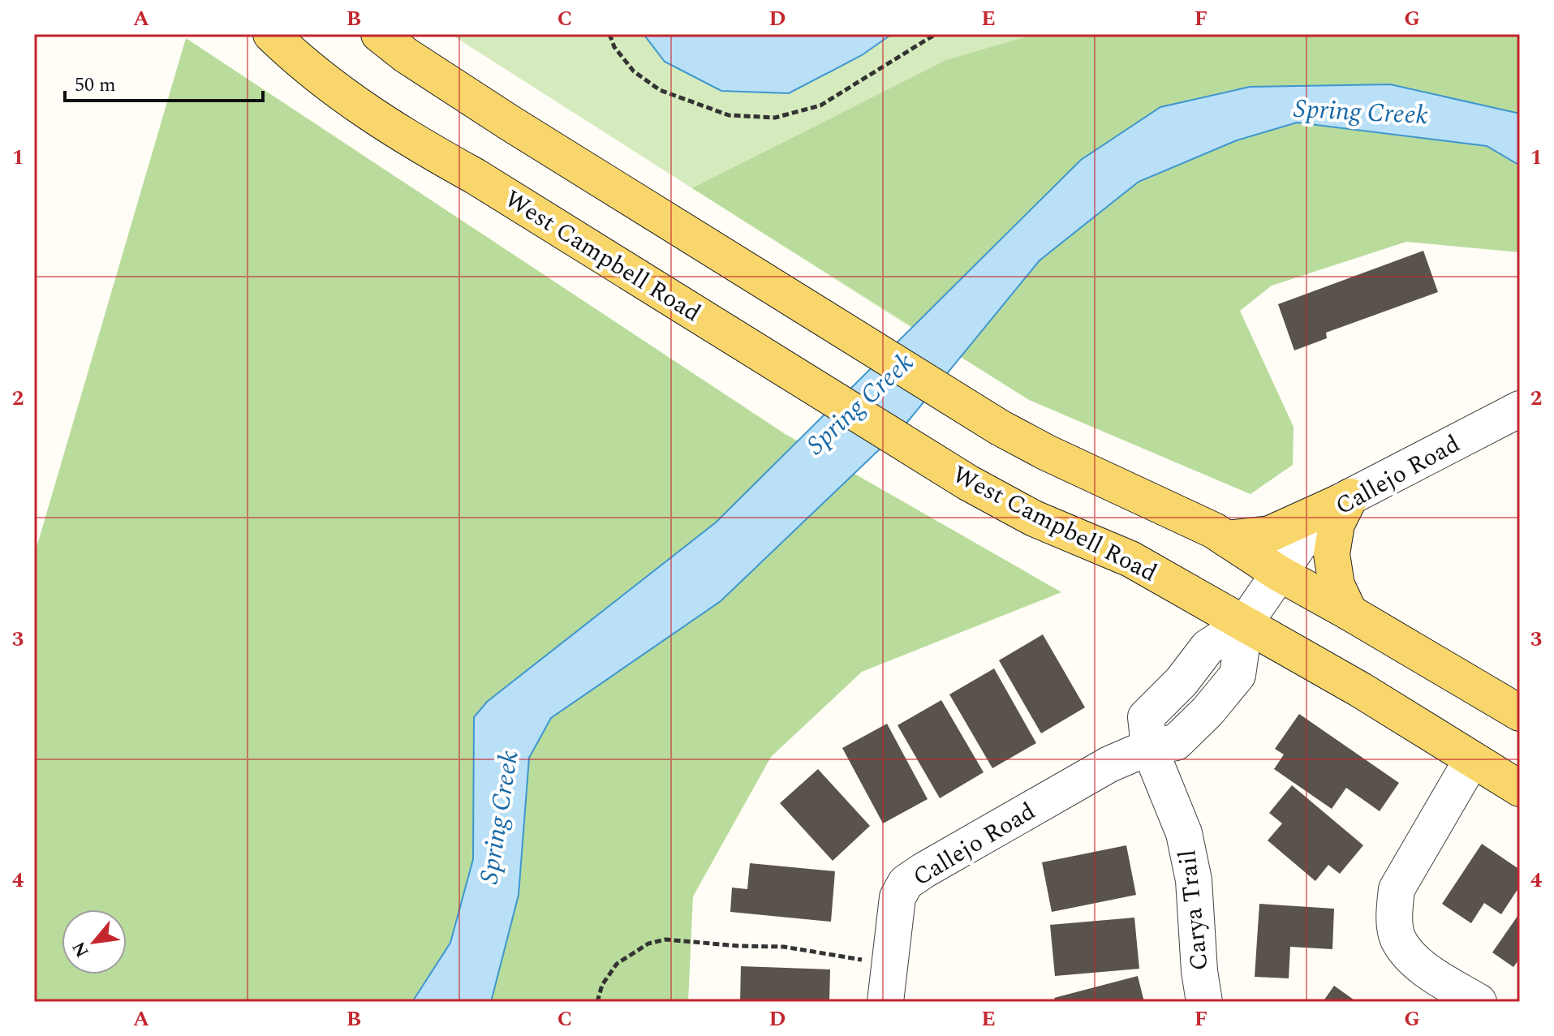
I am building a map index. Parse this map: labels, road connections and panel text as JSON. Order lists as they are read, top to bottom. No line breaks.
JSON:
{"streets":{"main road":["West Campbell Road"],"street":["Callejo Road","Carya Trail"]},"crossings":[["West Campbell Road","Callejo Road"],["Callejo Road","Carya Trail"]],"water":["Spring Creek"],"scale_bar":"50 m","north":"bottom left","grid":{"columns":["A","B","C","D","E","F","G"],"rows":["1","2","3","4"]}}
